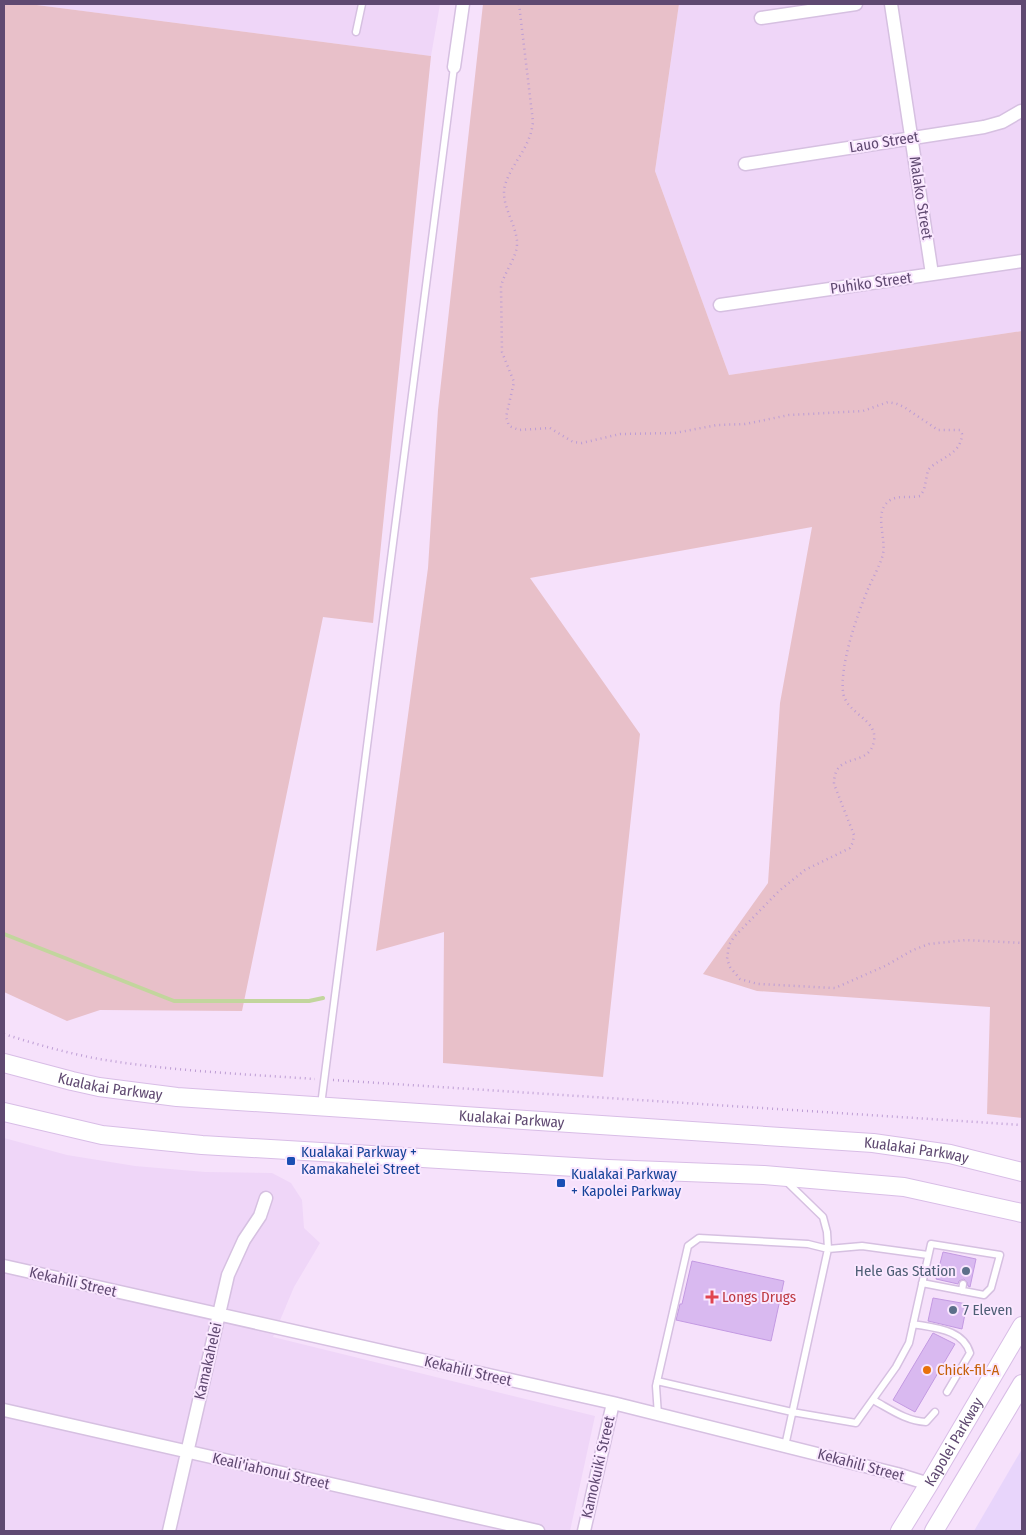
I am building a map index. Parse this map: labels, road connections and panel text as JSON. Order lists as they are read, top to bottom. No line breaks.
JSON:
{"streets":{"main road":["Kualakai Parkway","Kapolei Parkway"],"street":["Lauo Street","Malako Street","Puhiko Street","Kekahili Street","Kamakahelei","Kamokuiki Street","Keali'iahonui Street"]},"crossings":[["Lauo Street","Malako Street"],["Malako Street","Puhiko Street"],["Kekahili Street","Kamakahelei"],["Kekahili Street","Kapolei Parkway"],["Kekahili Street","Kamokuiki Street"],["Kamakahelei","Keali'iahonui Street"]],"places":{"transit":["Kualakai Parkway + Kamakahelei Street","Kualakai Parkway + Kapolei Parkway"],"other":["Hele Gas Station","7 Eleven","Chick-fil-A"],"health":["Longs Drugs"]}}
